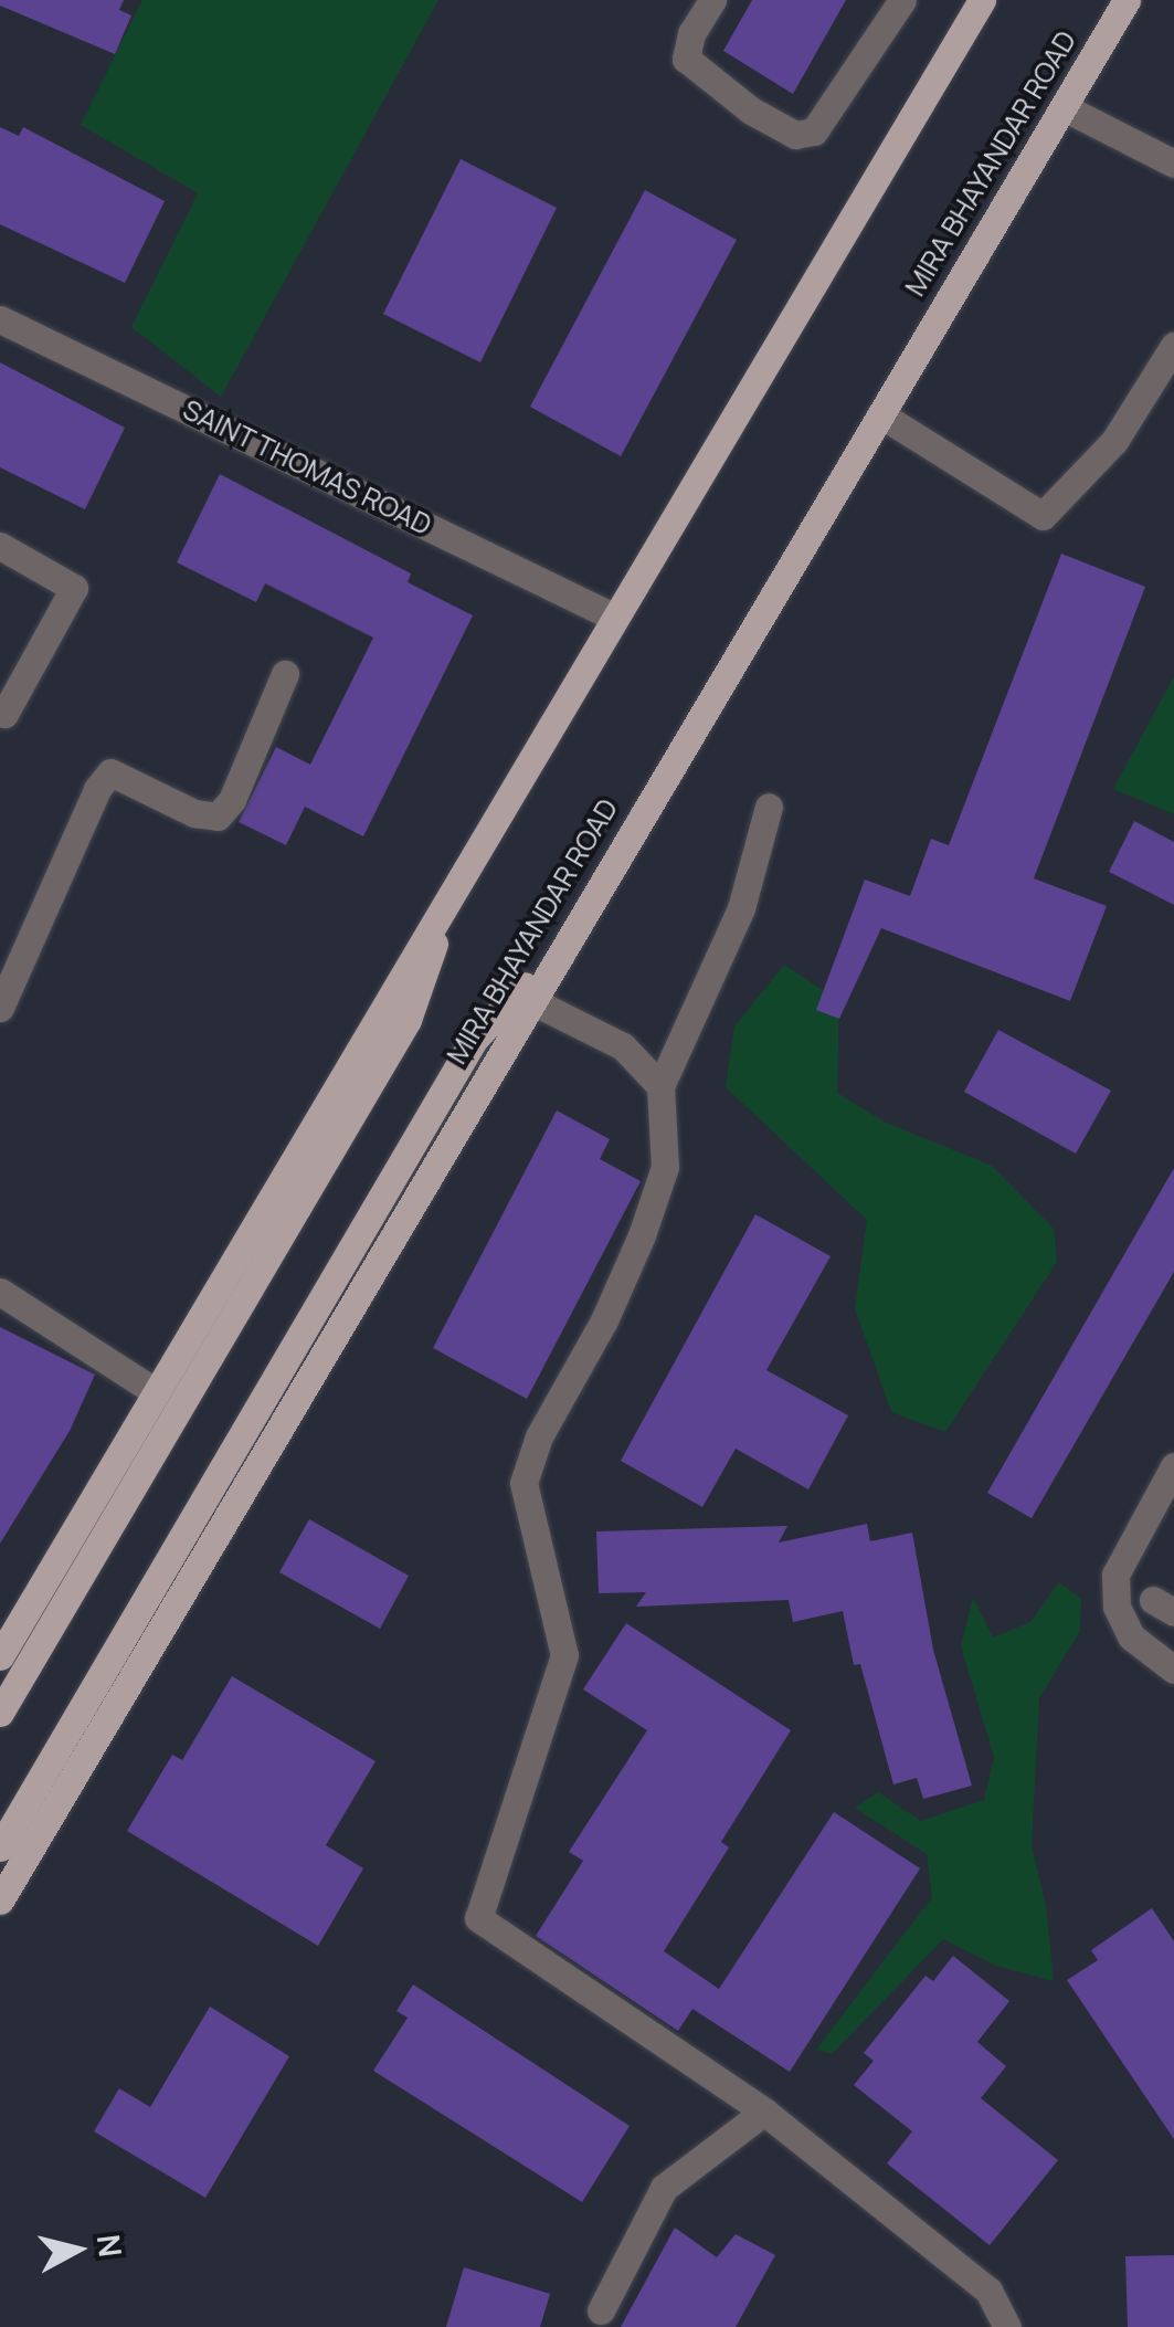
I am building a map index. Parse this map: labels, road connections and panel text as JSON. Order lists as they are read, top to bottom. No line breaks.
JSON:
{"streets":{"main road":["MIRA BHAYANDAR ROAD"],"street":["SAINT THOMAS ROAD"]},"north":"right"}
